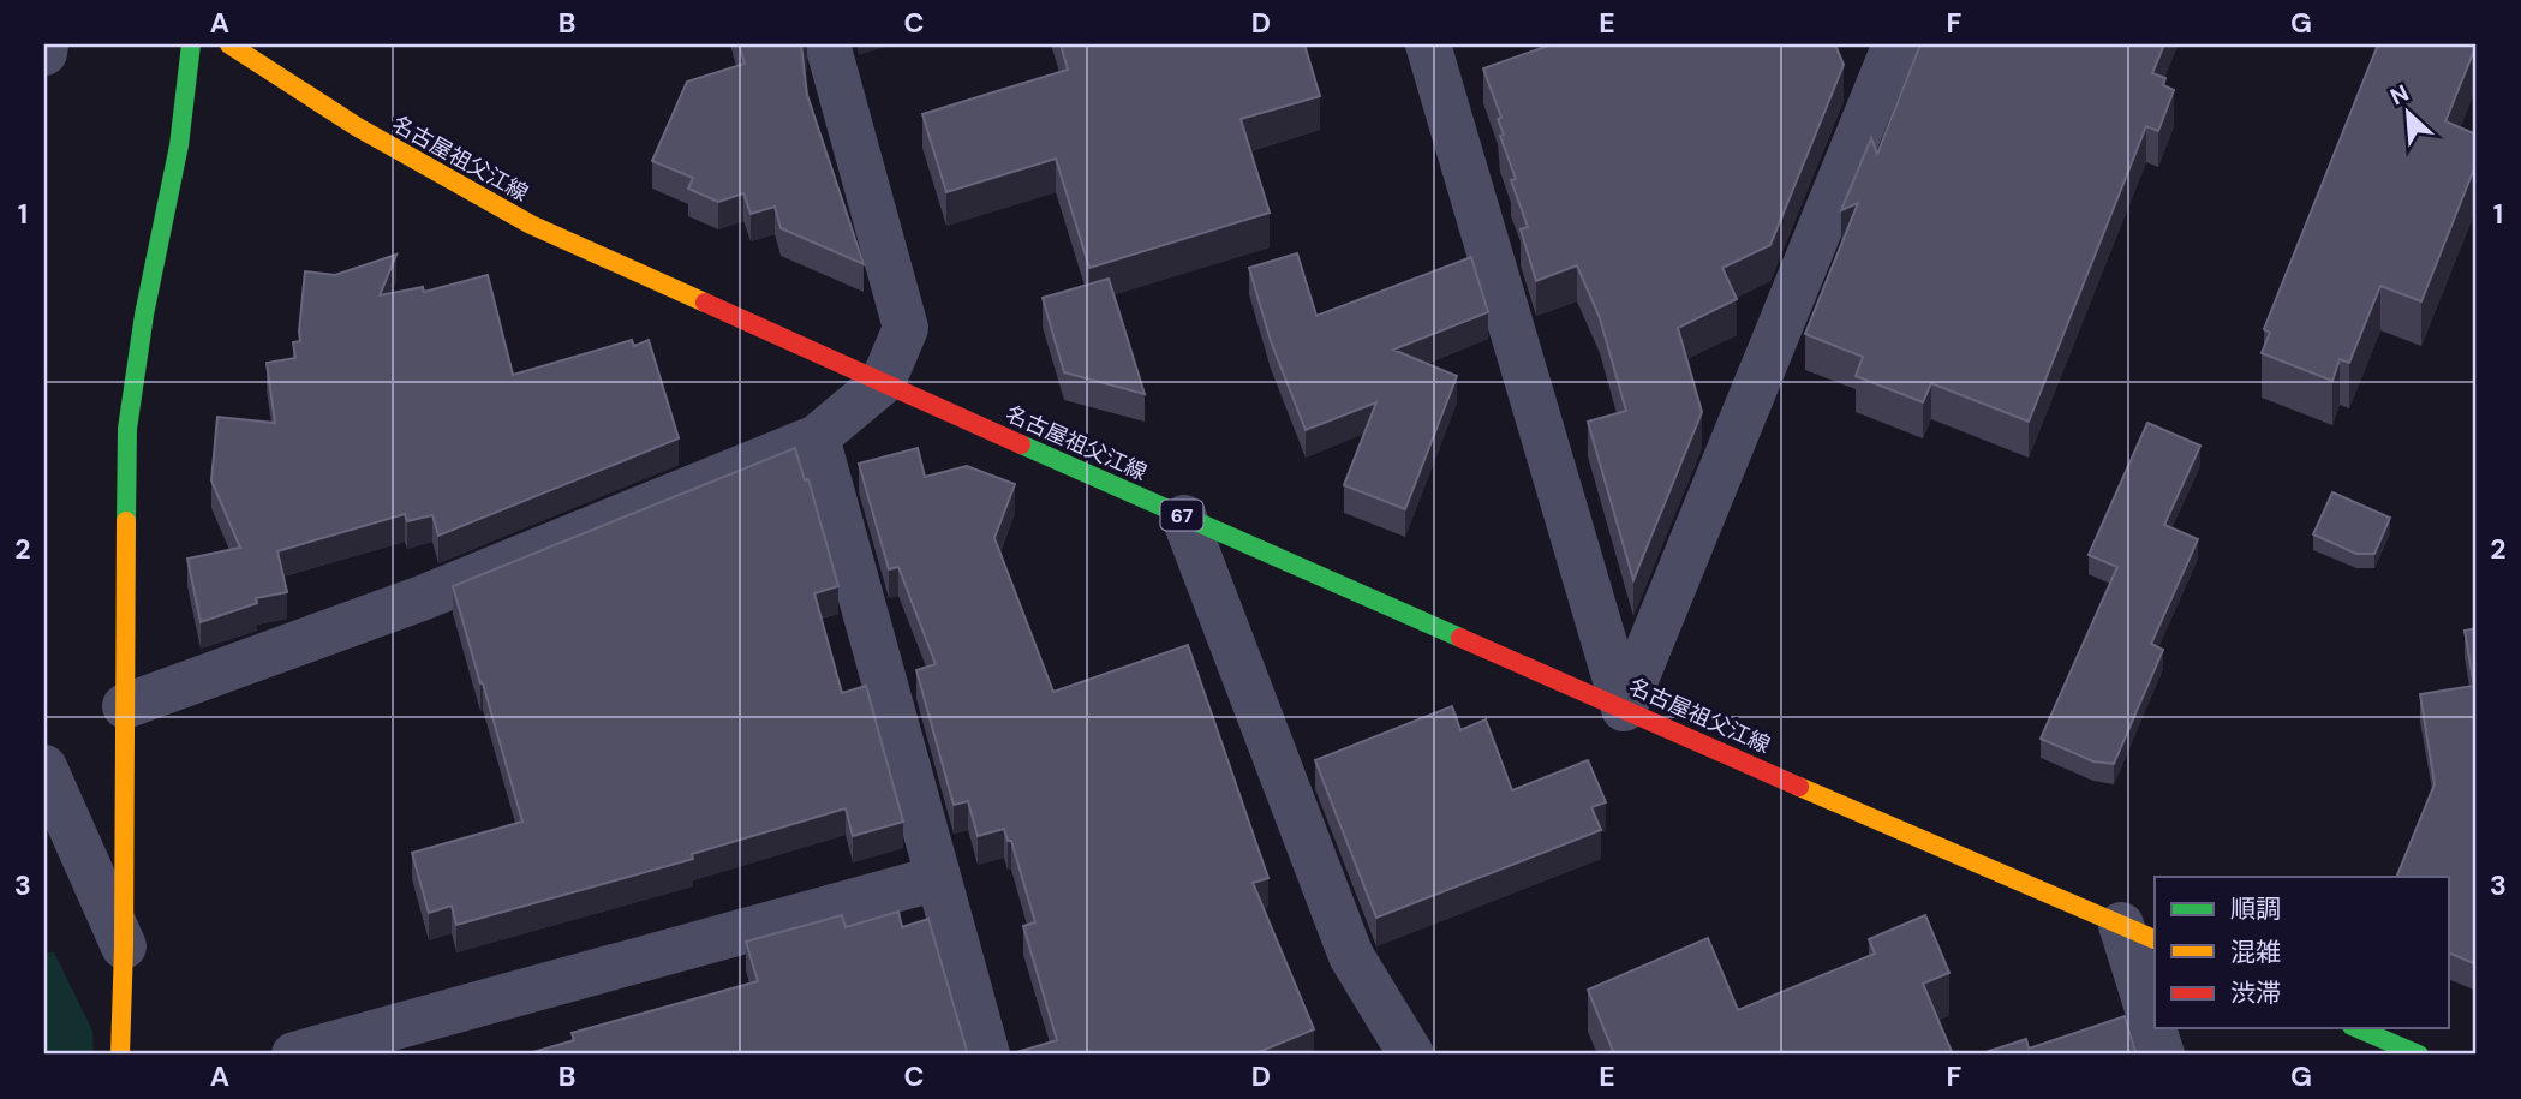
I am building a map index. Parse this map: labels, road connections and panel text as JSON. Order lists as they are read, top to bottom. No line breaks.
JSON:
{"streets":{"main road":["名古屋祖父江線","67"]},"legend":["順調","混雑","渋滞"],"north":"top left","grid":{"columns":["A","B","C","D","E","F","G"],"rows":["1","2","3"]}}
